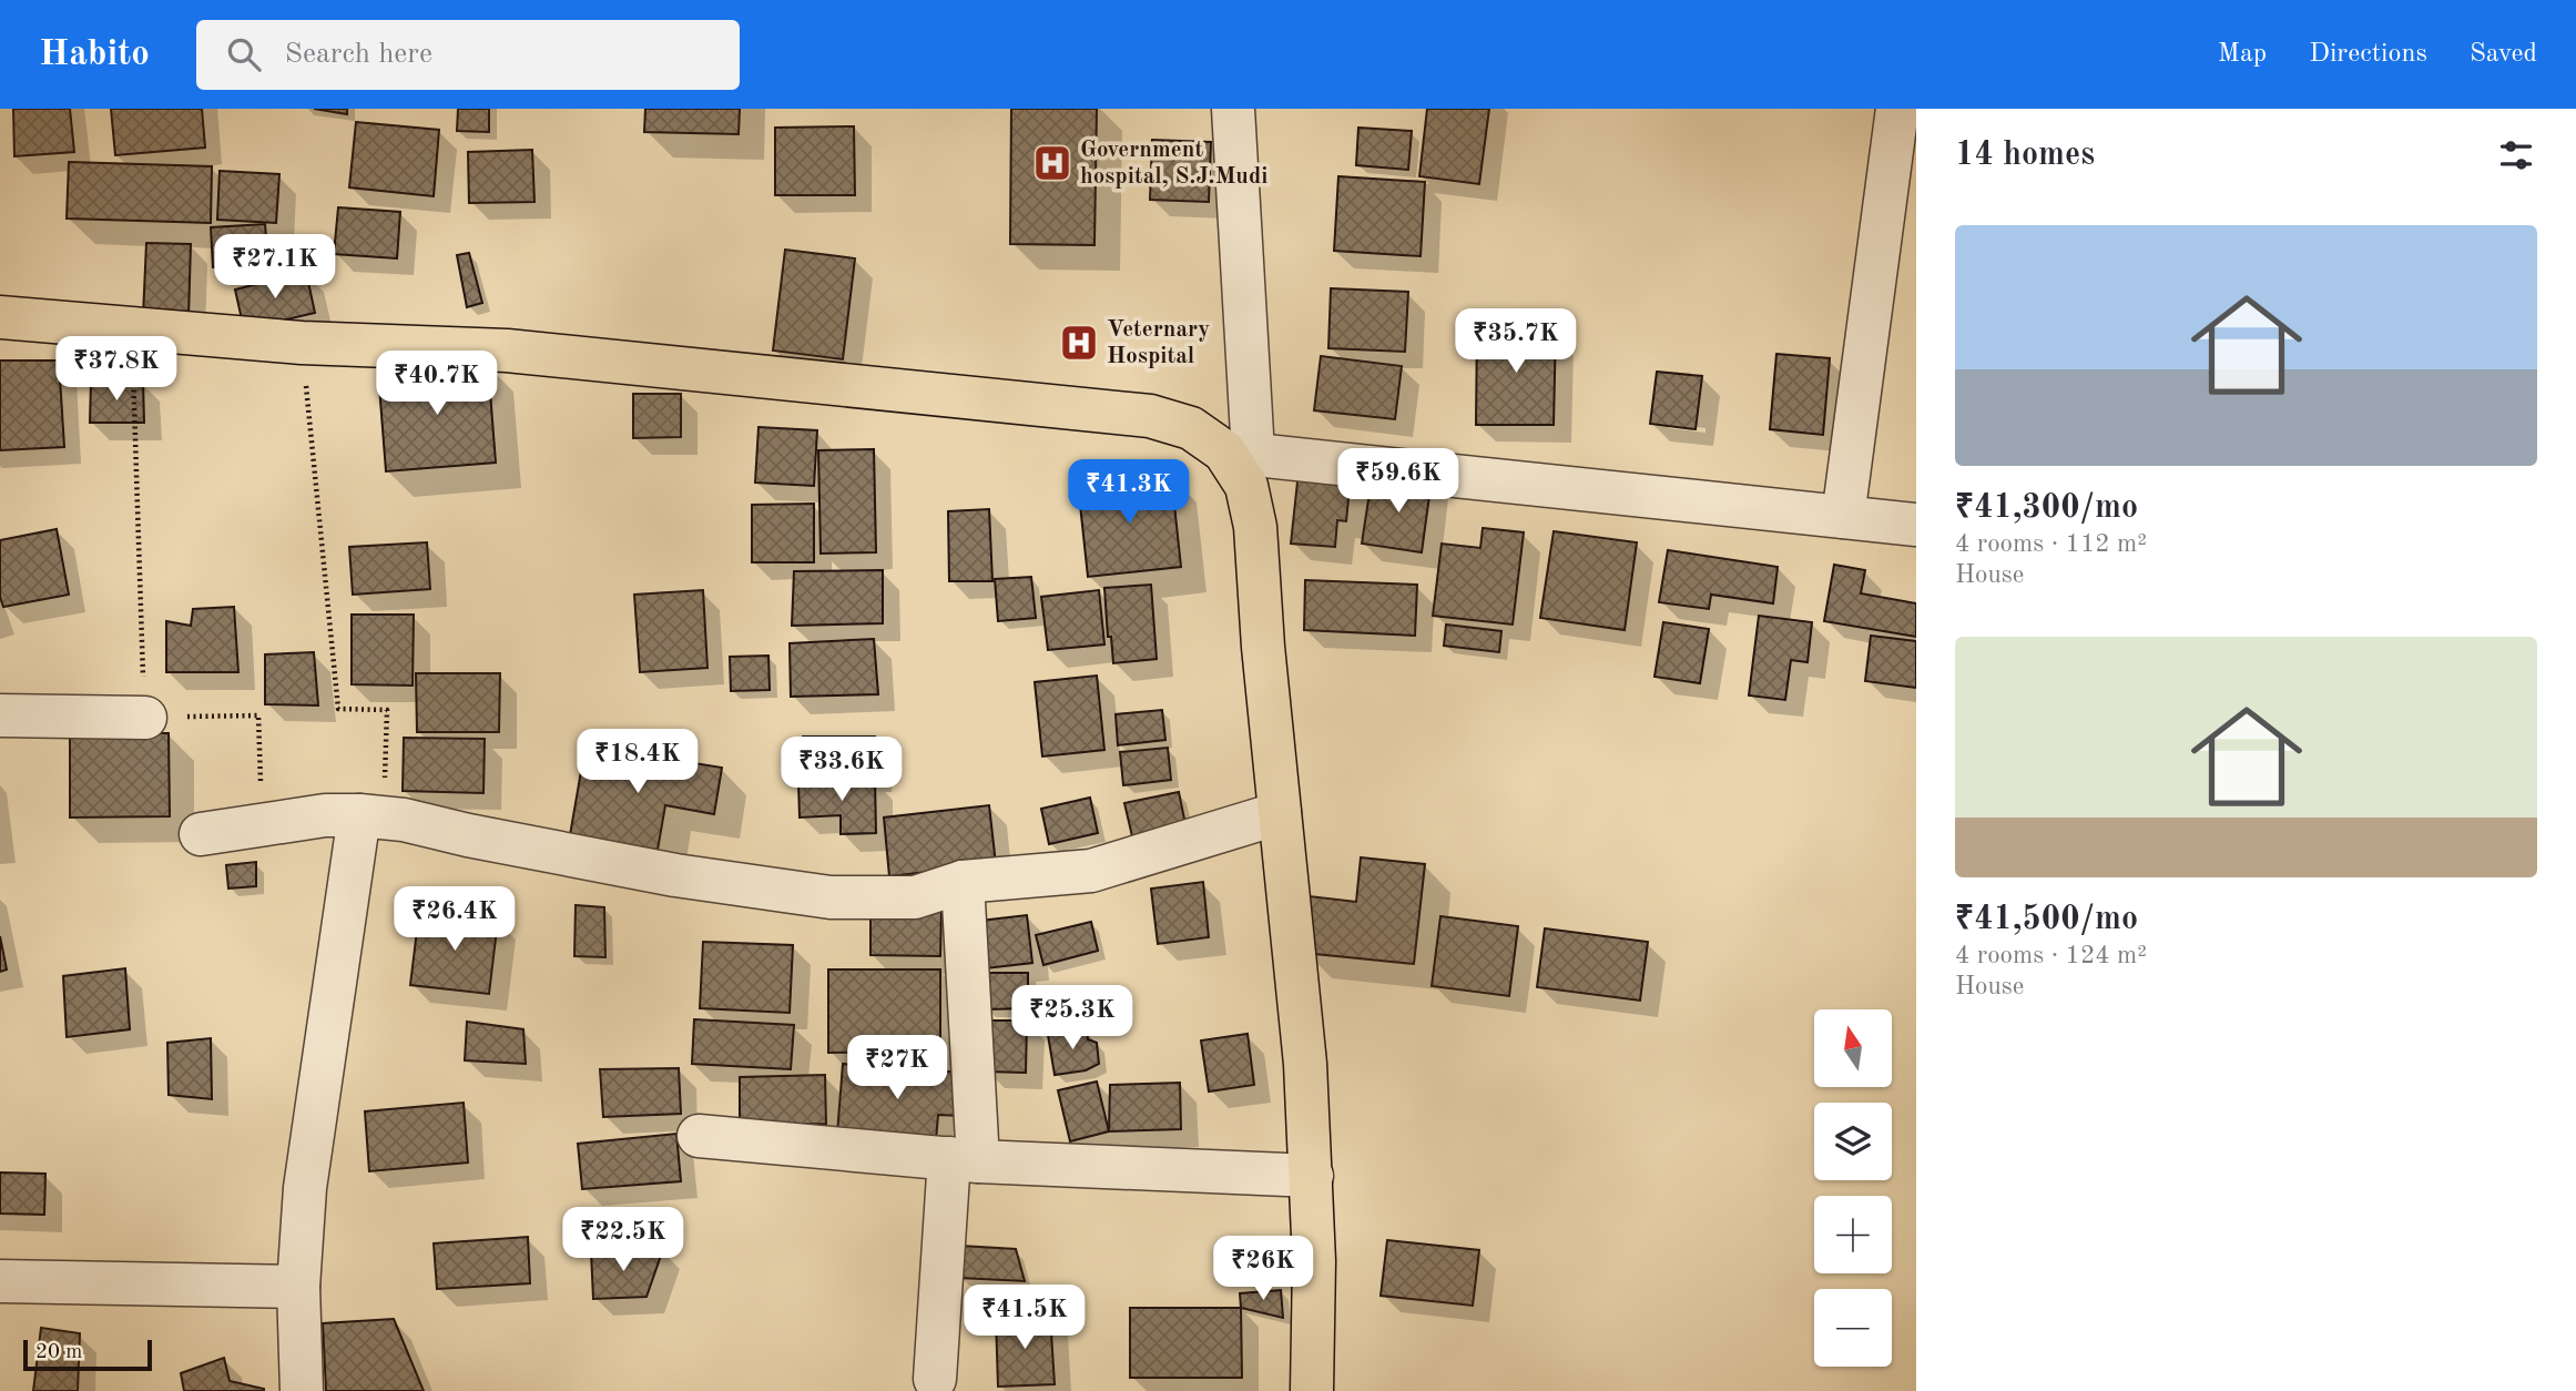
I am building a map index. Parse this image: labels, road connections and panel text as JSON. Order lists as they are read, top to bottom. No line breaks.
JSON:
{"places":{"hospital":["Government hospital, S.J.Mudi","Veternary Hospital"]},"scale_bar":"20 m","north":"top","page":{"header":"Habito","search":"Search here","nav":["Map","Directions","Saved"],"heading":"14 homes","list":[{"name":"₹41,300/mo","note":"4 rooms · 112 m² · House"},{"name":"₹41,500/mo","note":"4 rooms · 124 m² · House"}],"price":["₹27.1K","₹35.7K","₹37.8K","₹40.7K","₹59.6K","₹41.3K","₹18.4K","₹33.6K","₹26.4K","₹25.3K","₹27K","₹22.5K","₹26K","₹41.5K"],"map_buttons":["+","−"],"scale":"20 m"}}
